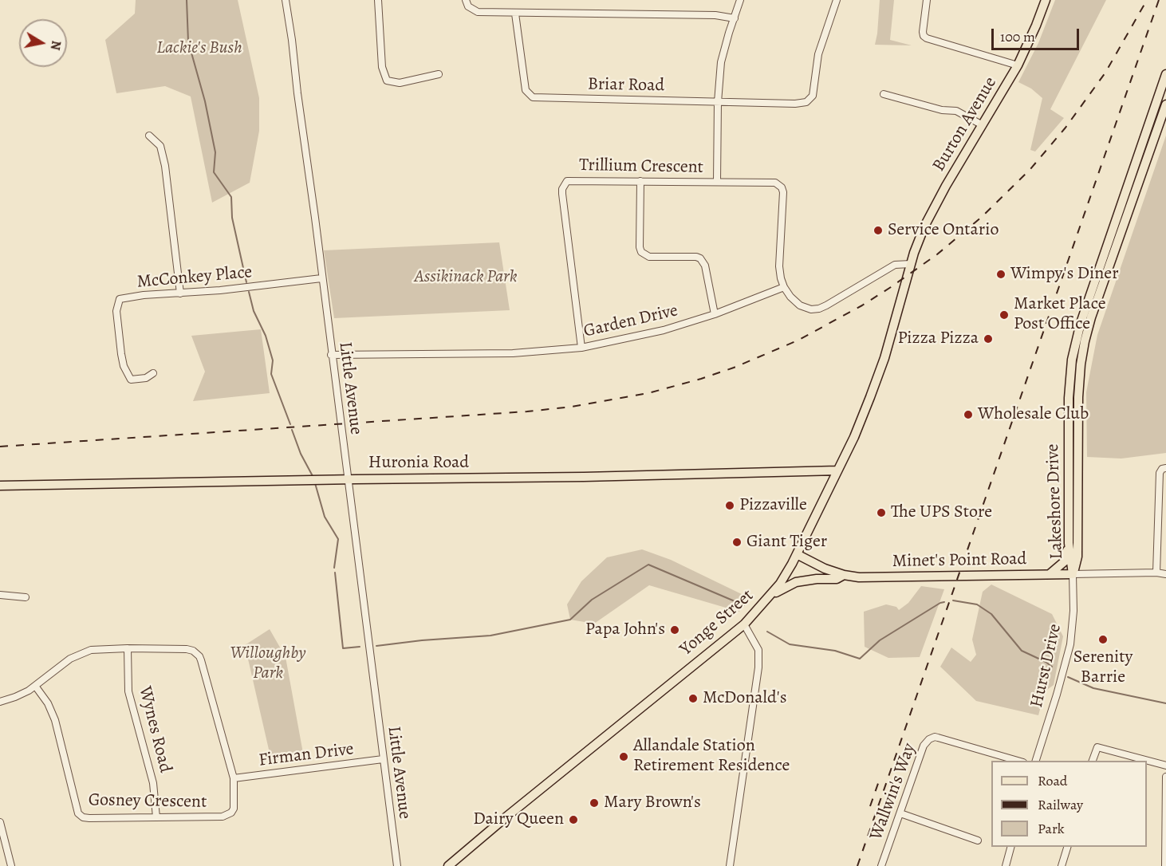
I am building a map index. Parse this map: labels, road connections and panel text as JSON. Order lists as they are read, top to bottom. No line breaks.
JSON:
{"streets":{"main road":["Burton Avenue","Huronia Road","Lakeshore Drive","Minet's Point Road","Yonge Street"],"street":["Briar Road","Trillium Crescent","McConkey Place","Garden Drive","Little Avenue","Hurst Drive","Wynes Road","Firman Drive","Wallwin's Way","Gosney Crescent"]},"crossings":[["Burton Avenue","Yonge Street"],["Trillium Crescent","Garden Drive"],["McConkey Place","Little Avenue"],["Garden Drive","Little Avenue"],["Little Avenue","Huronia Road"],["Little Avenue","Firman Drive"],["Huronia Road","Yonge Street"],["Lakeshore Drive","Minet's Point Road"],["Lakeshore Drive","Hurst Drive"],["Minet's Point Road","Yonge Street"],["Minet's Point Road","Hurst Drive"],["Wynes Road","Gosney Crescent"],["Firman Drive","Gosney Crescent"]],"parks":["Lackie's Bush","Assikinack Park","Willoughby Park"],"places":["Service Ontario","Wimpy's Diner","Market Place Post Office","Pizza Pizza","Wholesale Club","Pizzaville","The UPS Store","Giant Tiger","Papa John's","Serenity Barrie","McDonald's","Allandale Station Retirement Residence","Mary Brown's","Dairy Queen"],"legend":["Road","Railway","Park"],"scale_bar":"100 m","north":"right"}
